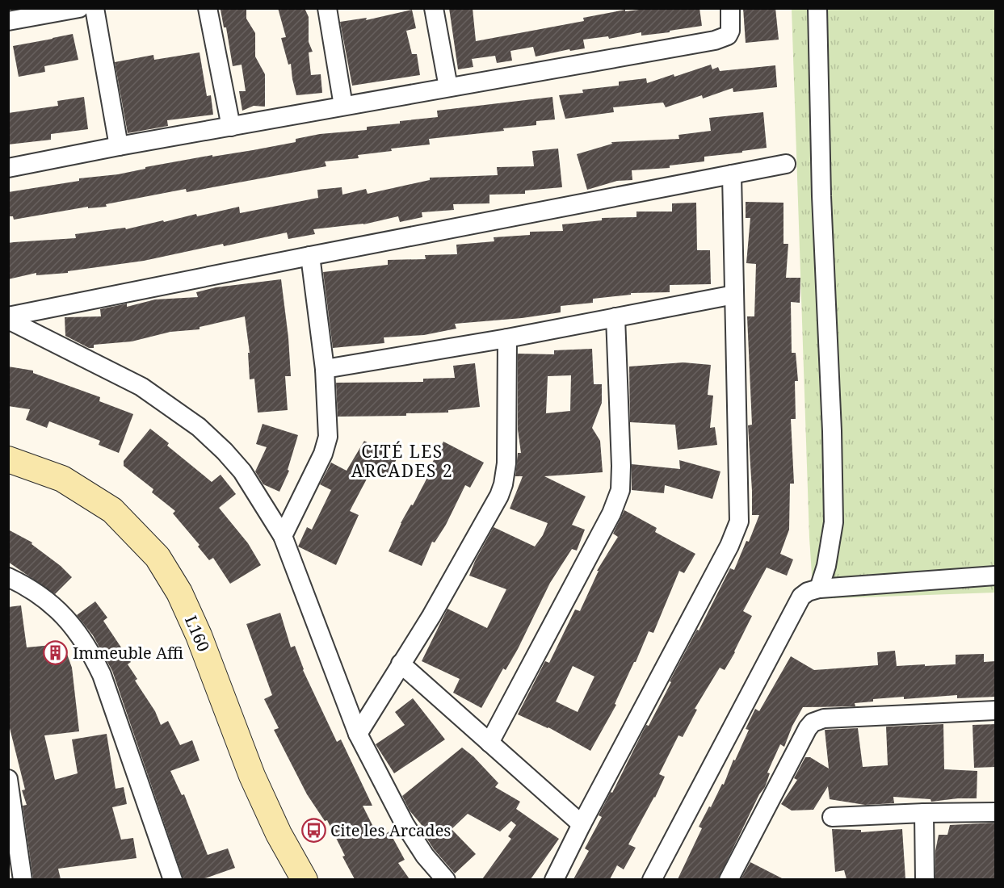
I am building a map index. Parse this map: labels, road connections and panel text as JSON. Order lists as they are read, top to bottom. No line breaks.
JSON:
{"streets":{"street":["L160"]},"districts":["CITÉ LES ARCADES 2"],"places":{"building":["Immeuble Affi"],"bus stop":["Cite les Arcades"]}}
